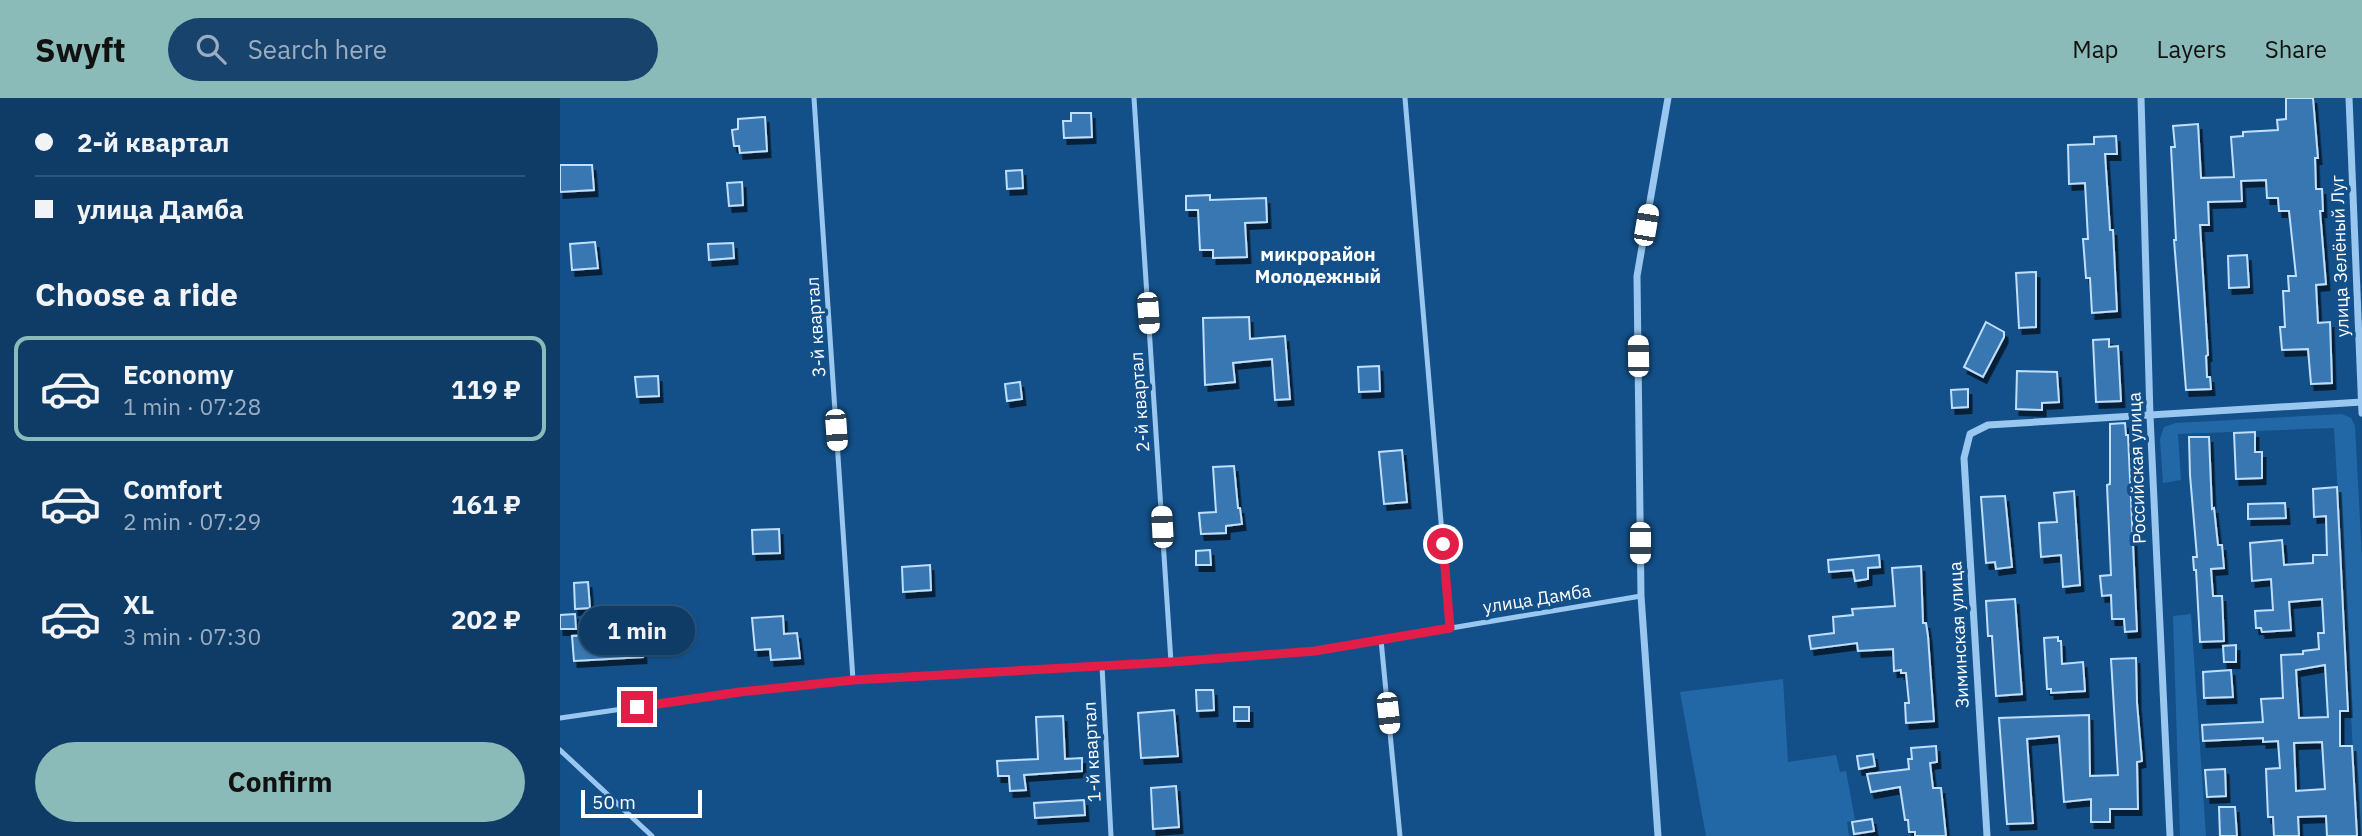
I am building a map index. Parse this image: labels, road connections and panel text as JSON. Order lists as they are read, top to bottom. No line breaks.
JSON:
{"streets":{"street":["улица Зелёный Луг","Российская улица","Зиминская улица"],"lane":["3-й квартал","2-й квартал","улица Дамба","1-й квартал"]},"crossings":[["3-й квартал","улица Дамба"],["2-й квартал","улица Дамба"],["Российская улица","Зиминская улица"],["улица Дамба","1-й квартал"]],"districts":["микрорайон Молодежный"],"scale_bar":"50 m","page":{"header":"Swyft","search":"Search here","nav":["Map","Layers","Share"],"banner":["2-й квартал","улица Дамба"],"heading":"Choose a ride","list":[{"name":"Economy","note":"1 min · 07:28","value":"119 ₽"},{"name":"Comfort","note":"2 min · 07:29","value":"161 ₽"},{"name":"XL","note":"3 min · 07:30","value":"202 ₽"}],"bubble":"1 min","buttons":"Confirm","scale":"50 m"}}
